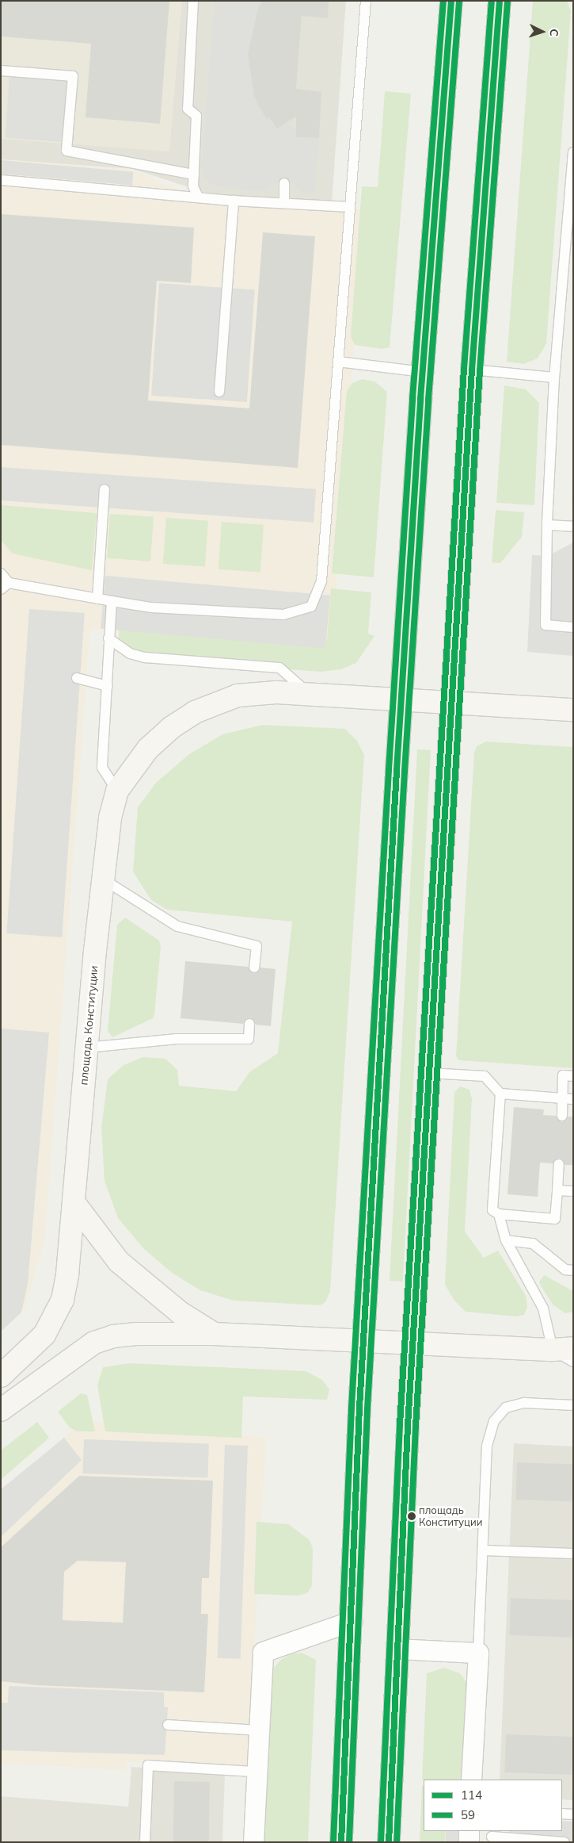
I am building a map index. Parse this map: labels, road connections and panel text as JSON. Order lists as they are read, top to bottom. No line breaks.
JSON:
{"streets":{"main road":["площадь Конституции"]},"places":["площадь Конституции"],"lines":["transit line 114","transit line 59"],"legend":["114","59"],"north":"right"}
